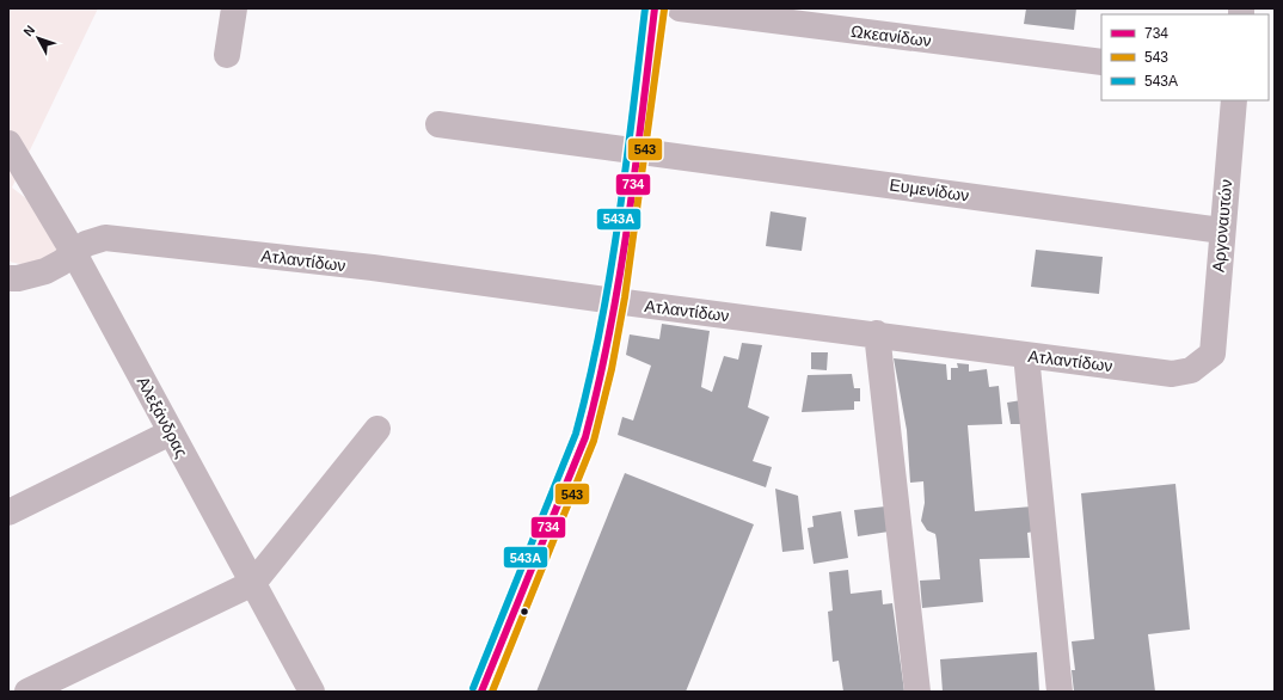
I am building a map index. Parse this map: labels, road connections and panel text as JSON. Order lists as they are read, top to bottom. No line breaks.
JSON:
{"streets":{"street":["Ωκεανίδων","Ευμενίδων","Αργοναυτών","Ατλαντίδων","Αλεξάνδρας"]},"crossings":[["Ευμενίδων","Αργοναυτών"],["Αργοναυτών","Ατλαντίδων"],["Ατλαντίδων","Αλεξάνδρας"]],"lines":["transit line 734","transit line 543A","transit line 543"],"legend":["734","543","543A"],"north":"top left"}
